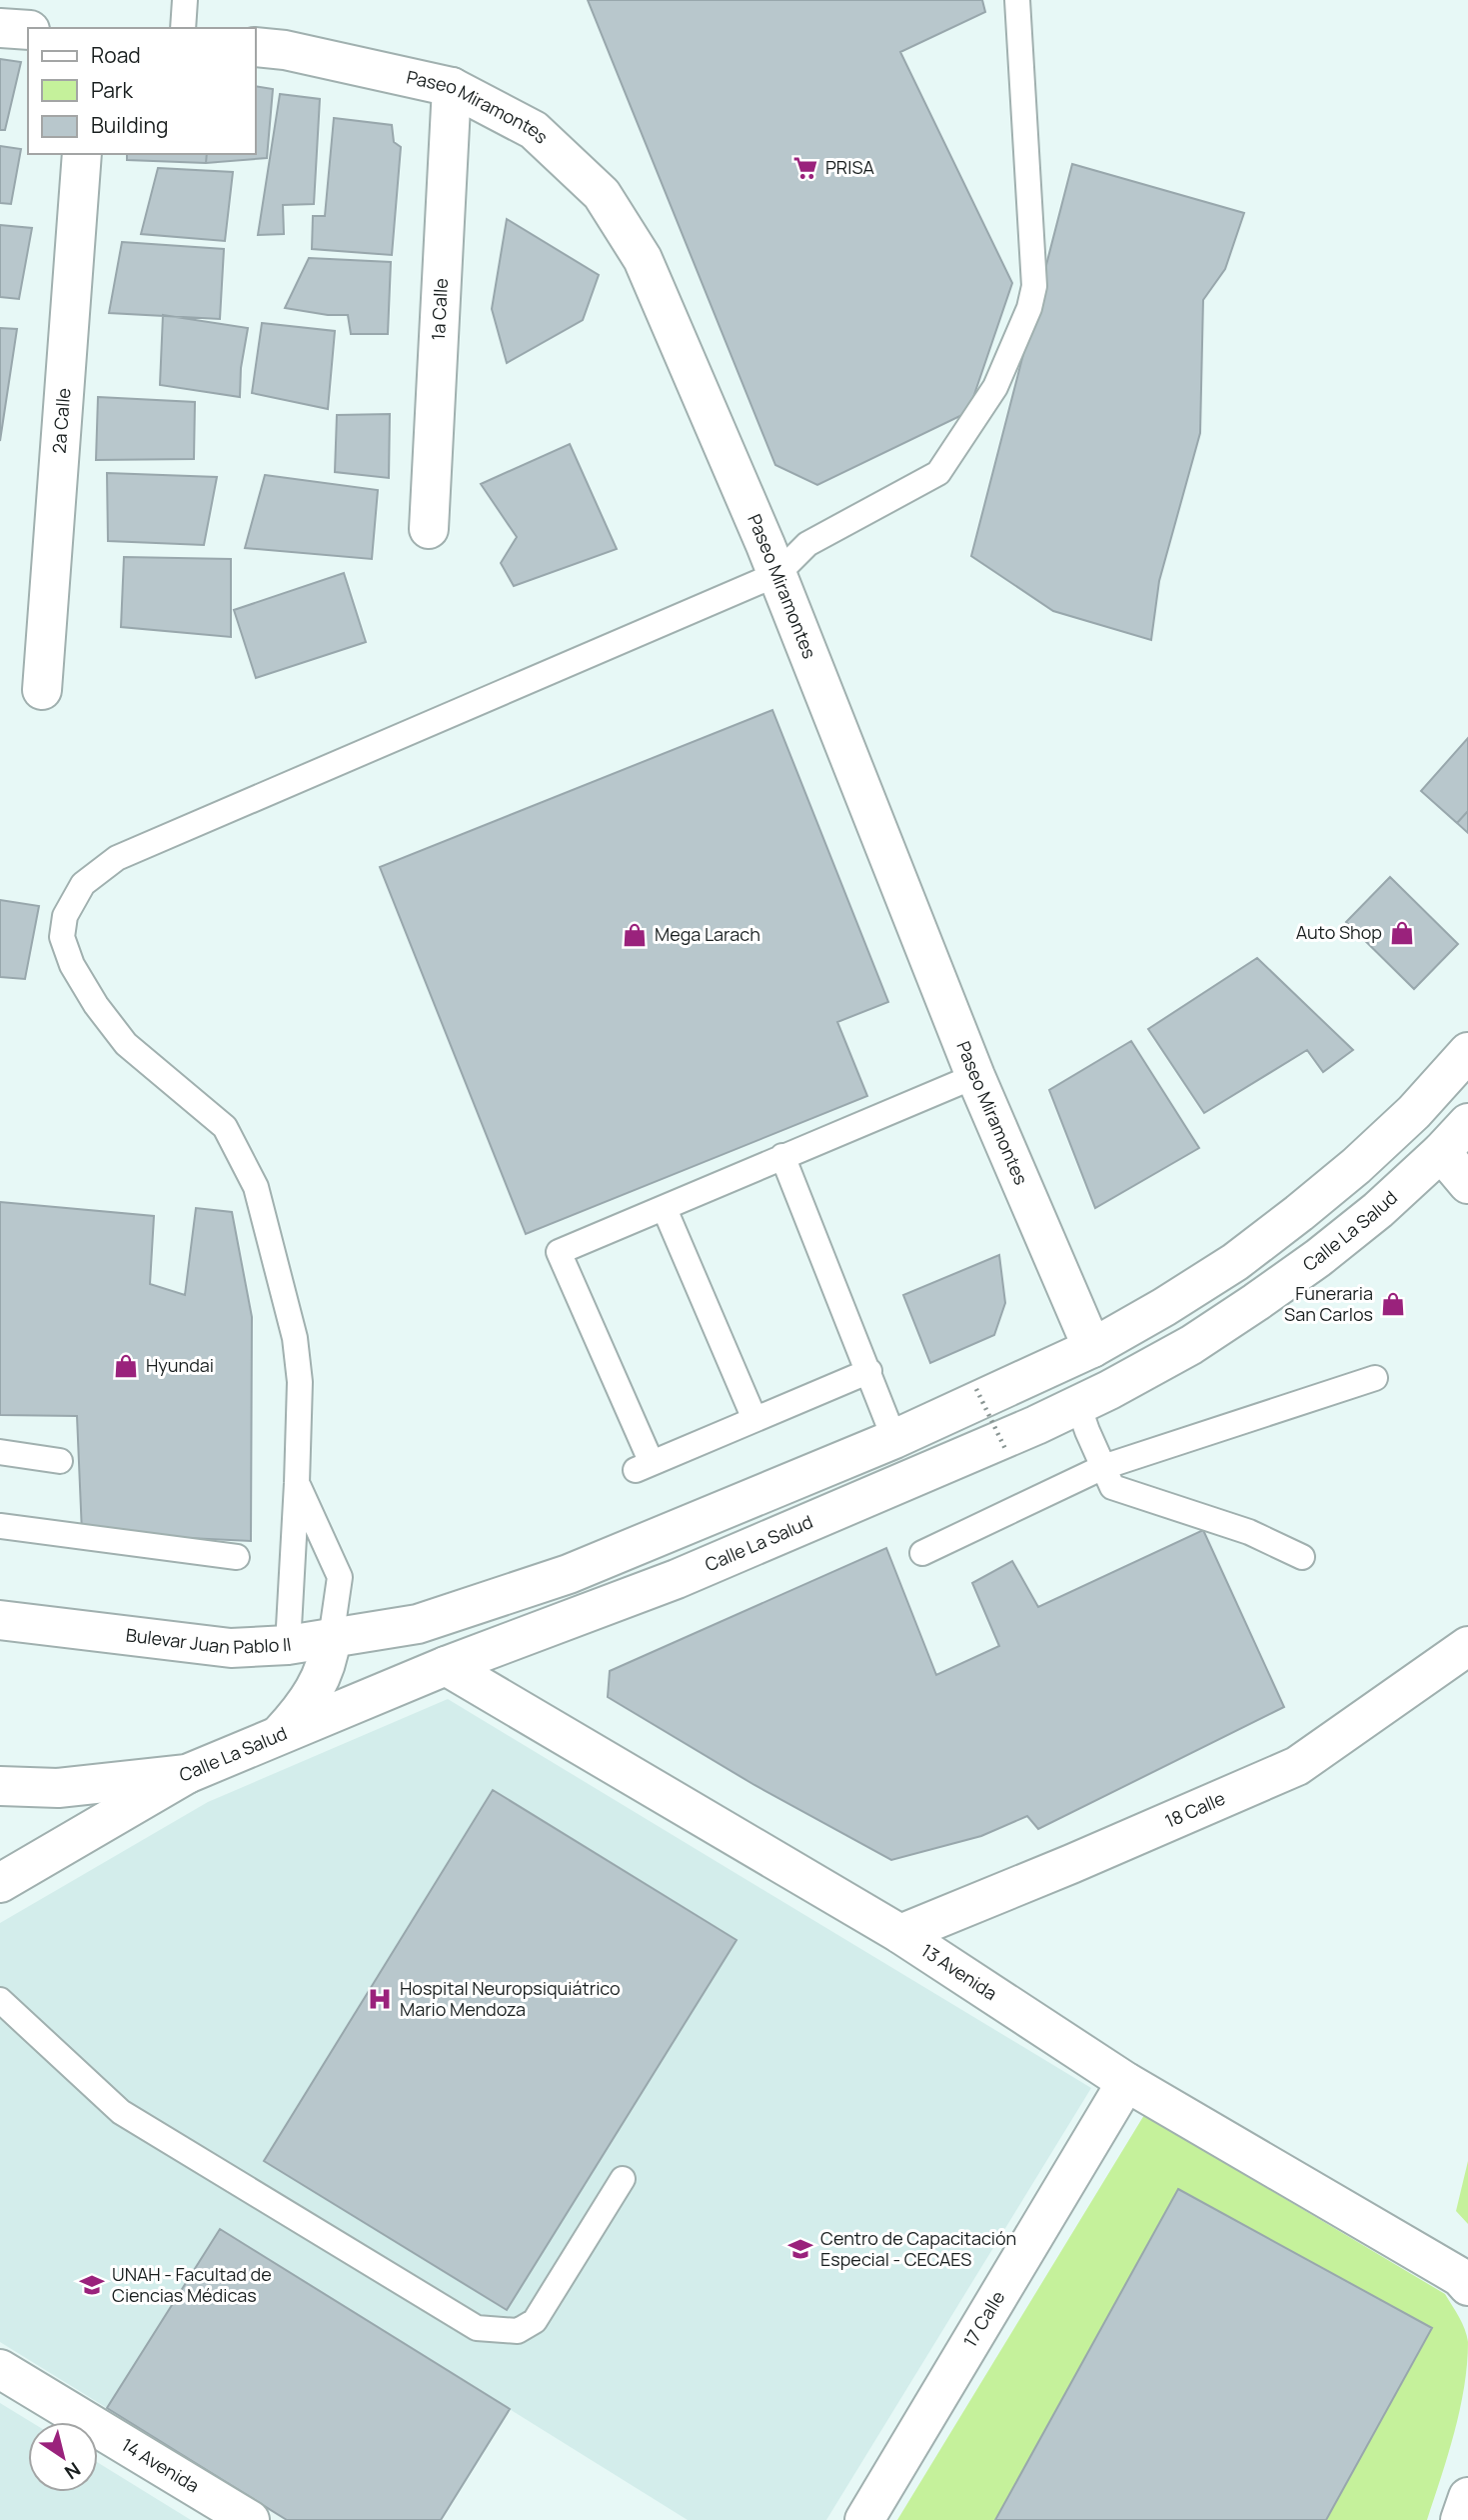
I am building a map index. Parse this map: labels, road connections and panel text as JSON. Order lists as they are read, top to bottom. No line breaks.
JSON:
{"streets":{"street":["Paseo Miramontes","1a Calle","2a Calle","Calle La Salud","Bulevar Juan Pablo II","18 Calle","13 Avenida","17 Calle","14 Avenida"]},"crossings":[["Paseo Miramontes","1a Calle"],["Calle La Salud","13 Avenida"],["18 Calle","13 Avenida"],["13 Avenida","17 Calle"]],"places":{"supermarket":["PRISA"],"shop":["Auto Shop","Mega Larach","Funeraria San Carlos","Hyundai"],"hospital":["Hospital Neuropsiquiátrico Mario Mendoza"],"school or university":["Centro de Capacitación Especial - CECAES","UNAH - Facultad de Ciencias Médicas"]},"legend":["Road","Park","Building"],"north":"bottom right"}
